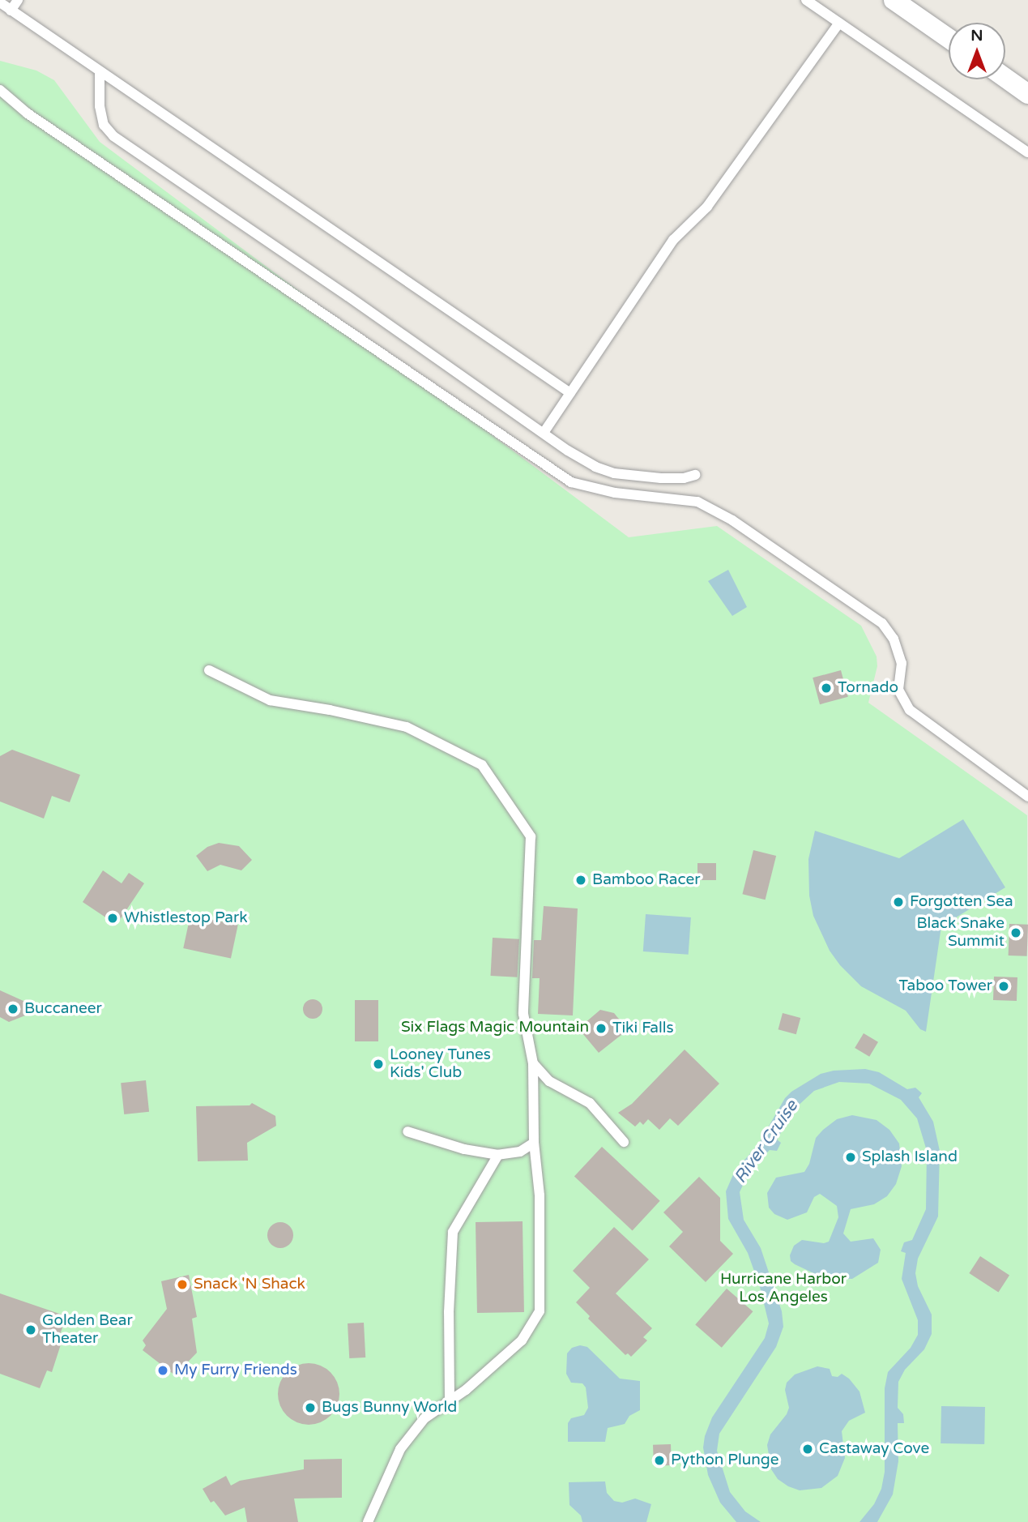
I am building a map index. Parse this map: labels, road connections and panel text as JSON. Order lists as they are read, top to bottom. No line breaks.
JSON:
{"water":["River Cruise"],"parks":["Six Flags Magic Mountain","Hurricane Harbor Los Angeles"],"places":["Tornado","Bamboo Racer","Forgotten Sea","Whistlestop Park","Black Snake Summit","Taboo Tower","Buccaneer","Tiki Falls","Looney Tunes Kids' Club","Splash Island","Snack 'N Shack","Golden Bear Theater","My Furry Friends","Bugs Bunny World","Castaway Cove","Python Plunge"],"north":"top"}
